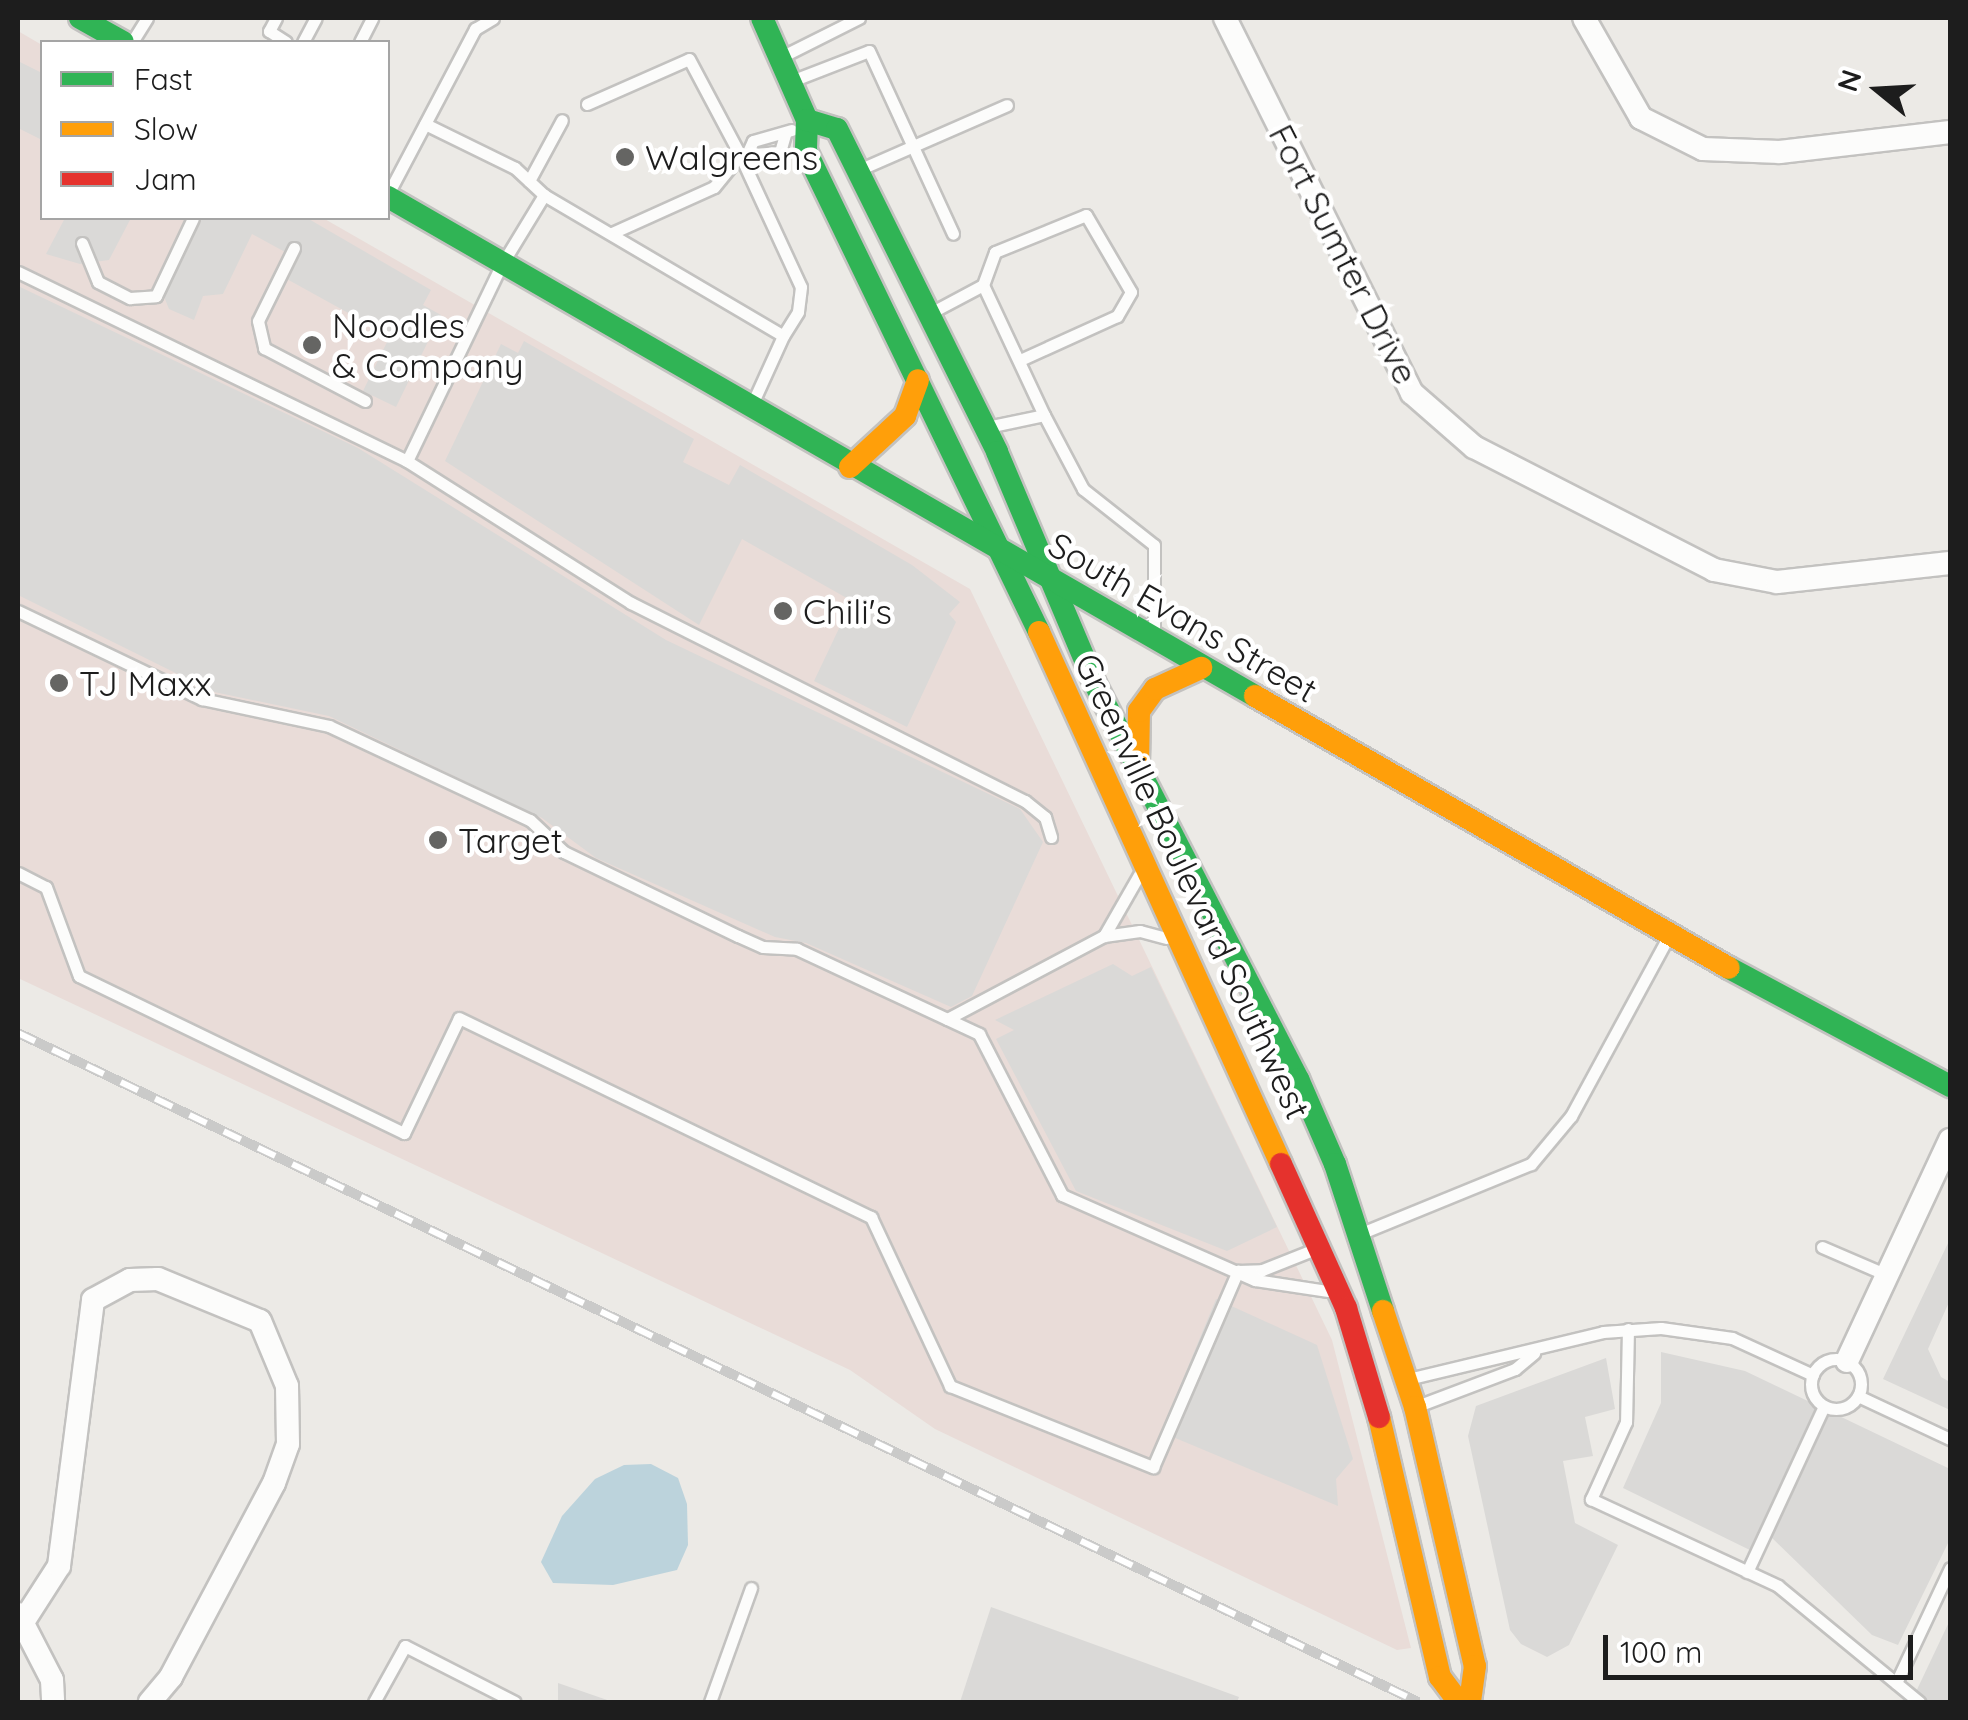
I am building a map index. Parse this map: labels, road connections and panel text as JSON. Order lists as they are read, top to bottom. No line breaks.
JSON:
{"streets":{"main road":["South Evans Street","Greenville Boulevard Southwest"],"street":["Fort Sumter Drive"]},"crossings":[["South Evans Street","Greenville Boulevard Southwest"]],"places":["Walgreens","Noodles & Company","Chili's","TJ Maxx","Target"],"legend":["Fast","Slow","Jam"],"scale_bar":"100 m","north":"left"}
